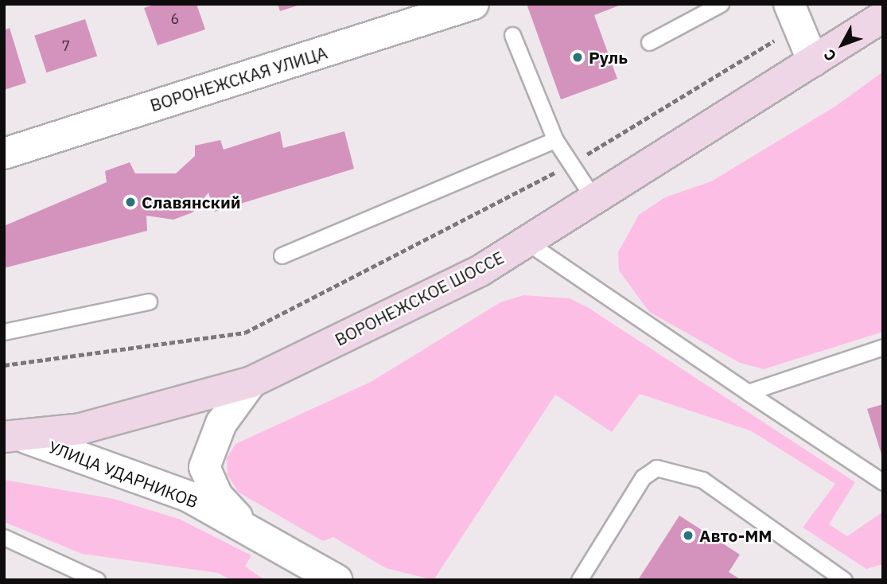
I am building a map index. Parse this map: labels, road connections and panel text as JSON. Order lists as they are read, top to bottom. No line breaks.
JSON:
{"streets":{"main road":["ВОРОНЕЖСКОЕ ШОССЕ"],"street":["ВОРОНЕЖСКАЯ УЛИЦА","УЛИЦА УДАРНИКОВ"]},"crossings":[["ВОРОНЕЖСКОЕ ШОССЕ","УЛИЦА УДАРНИКОВ"]],"places":["Руль","Славянский","Авто-ММ"],"house_numbers":["6","7"],"north":"bottom left"}
